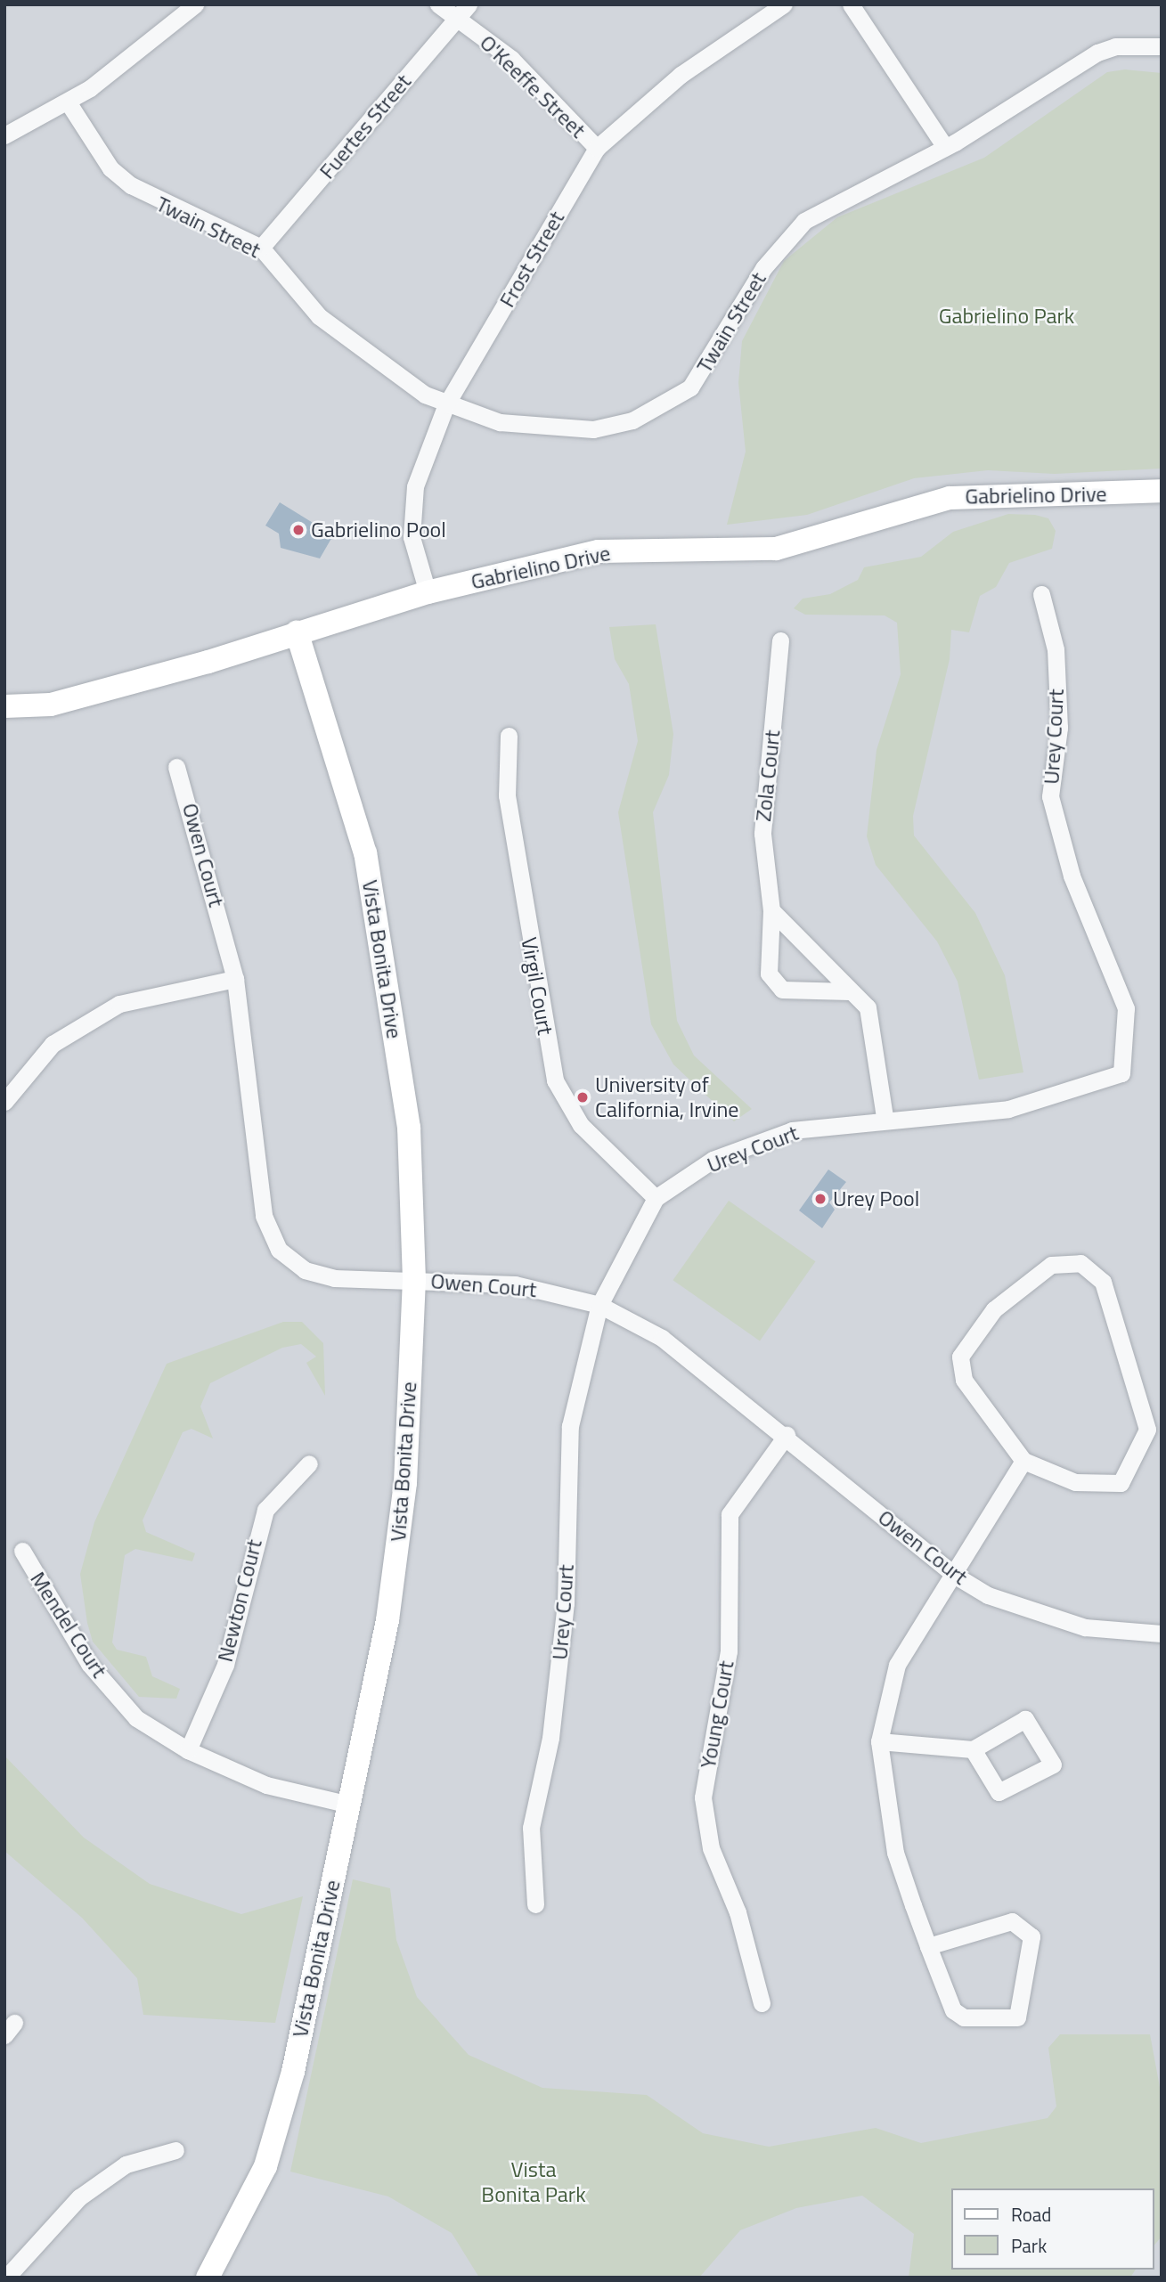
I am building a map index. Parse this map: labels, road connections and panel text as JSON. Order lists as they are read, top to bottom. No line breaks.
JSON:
{"streets":{"street":["O'Keeffe Street","Fuertes Street","Twain Street","Frost Street","Gabrielino Drive","Urey Court","Zola Court","Owen Court","Vista Bonita Drive","Virgil Court","Newton Court","Mendel Court","Young Court"]},"crossings":[["O'Keeffe Street","Fuertes Street"],["O'Keeffe Street","Frost Street"],["Fuertes Street","Twain Street"],["Twain Street","Frost Street"],["Frost Street","Gabrielino Drive"],["Gabrielino Drive","Vista Bonita Drive"],["Urey Court","Owen Court"],["Urey Court","Virgil Court"],["Owen Court","Vista Bonita Drive"],["Owen Court","Young Court"],["Vista Bonita Drive","Mendel Court"],["Newton Court","Mendel Court"]],"parks":["Gabrielino Park","Vista Bonita Park"],"places":["Gabrielino Pool","University of California, Irvine","Urey Pool"],"legend":["Road","Park"]}
